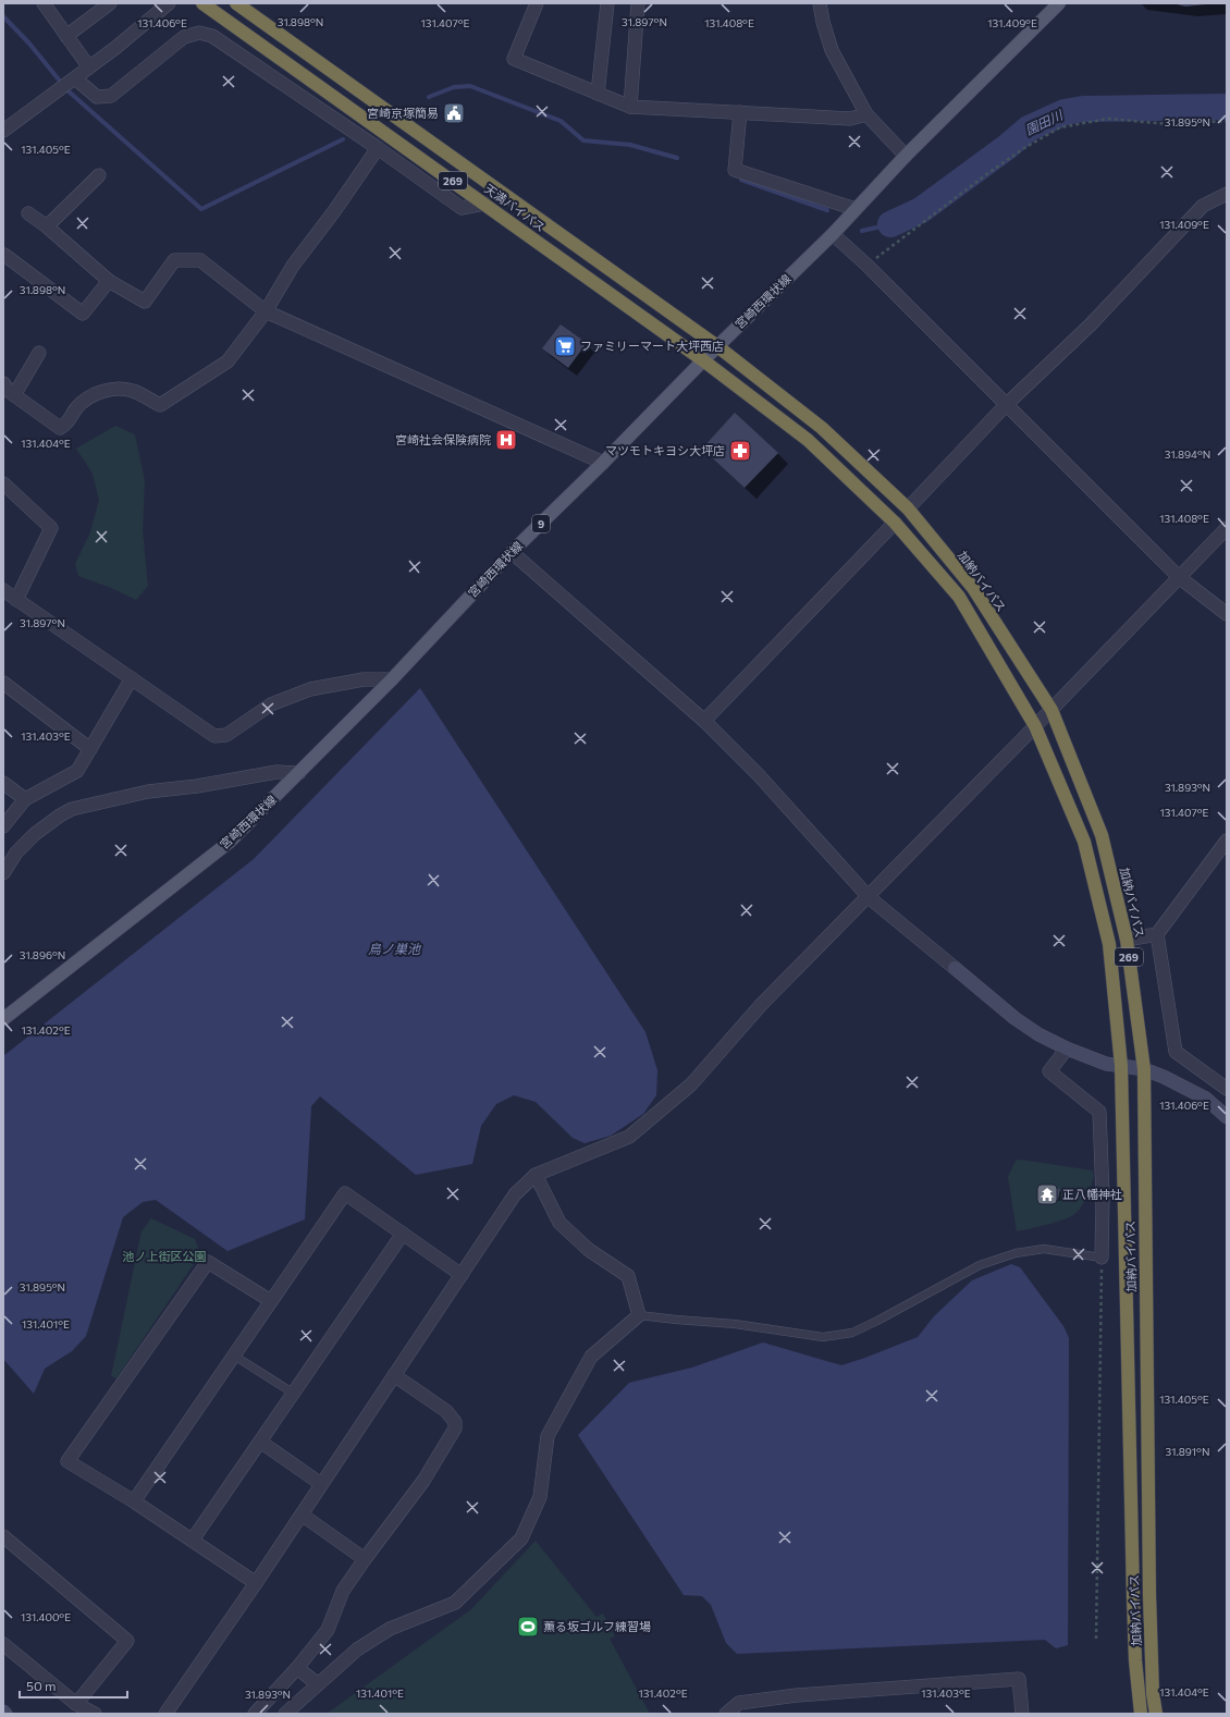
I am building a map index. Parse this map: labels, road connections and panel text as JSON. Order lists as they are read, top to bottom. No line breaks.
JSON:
{"streets":{"highway":["269","天満バイパス","加納バイパス"],"main road":["宮崎西環状線","9"]},"crossings":[["天満バイパス","宮崎西環状線"],["天満バイパス","加納バイパス"],["宮崎西環状線","加納バイパス"]],"water":["園田川","鳥ノ巣池"],"parks":["池ノ上街区公園"],"places":{"public building":["宮崎京塚簡易"],"supermarket":["ファミリーマート大坪西店"],"hospital":["宮崎社会保険病院"],"pharmacy":["マツモトキヨシ大坪店"],"temple":["正八幡神社"],"sports":["薫る坂ゴルフ練習場"]},"scale_bar":"50 m","coordinates":["31.898°N","31.897°N","131.406°E","131.409°E","131.407°E","131.408°E","31.895°N","131.405°E","131.404°E","31.894°N","131.403°E","31.893°N","31.896°N","131.402°E","131.401°E","31.891°N","131.400°E"]}
